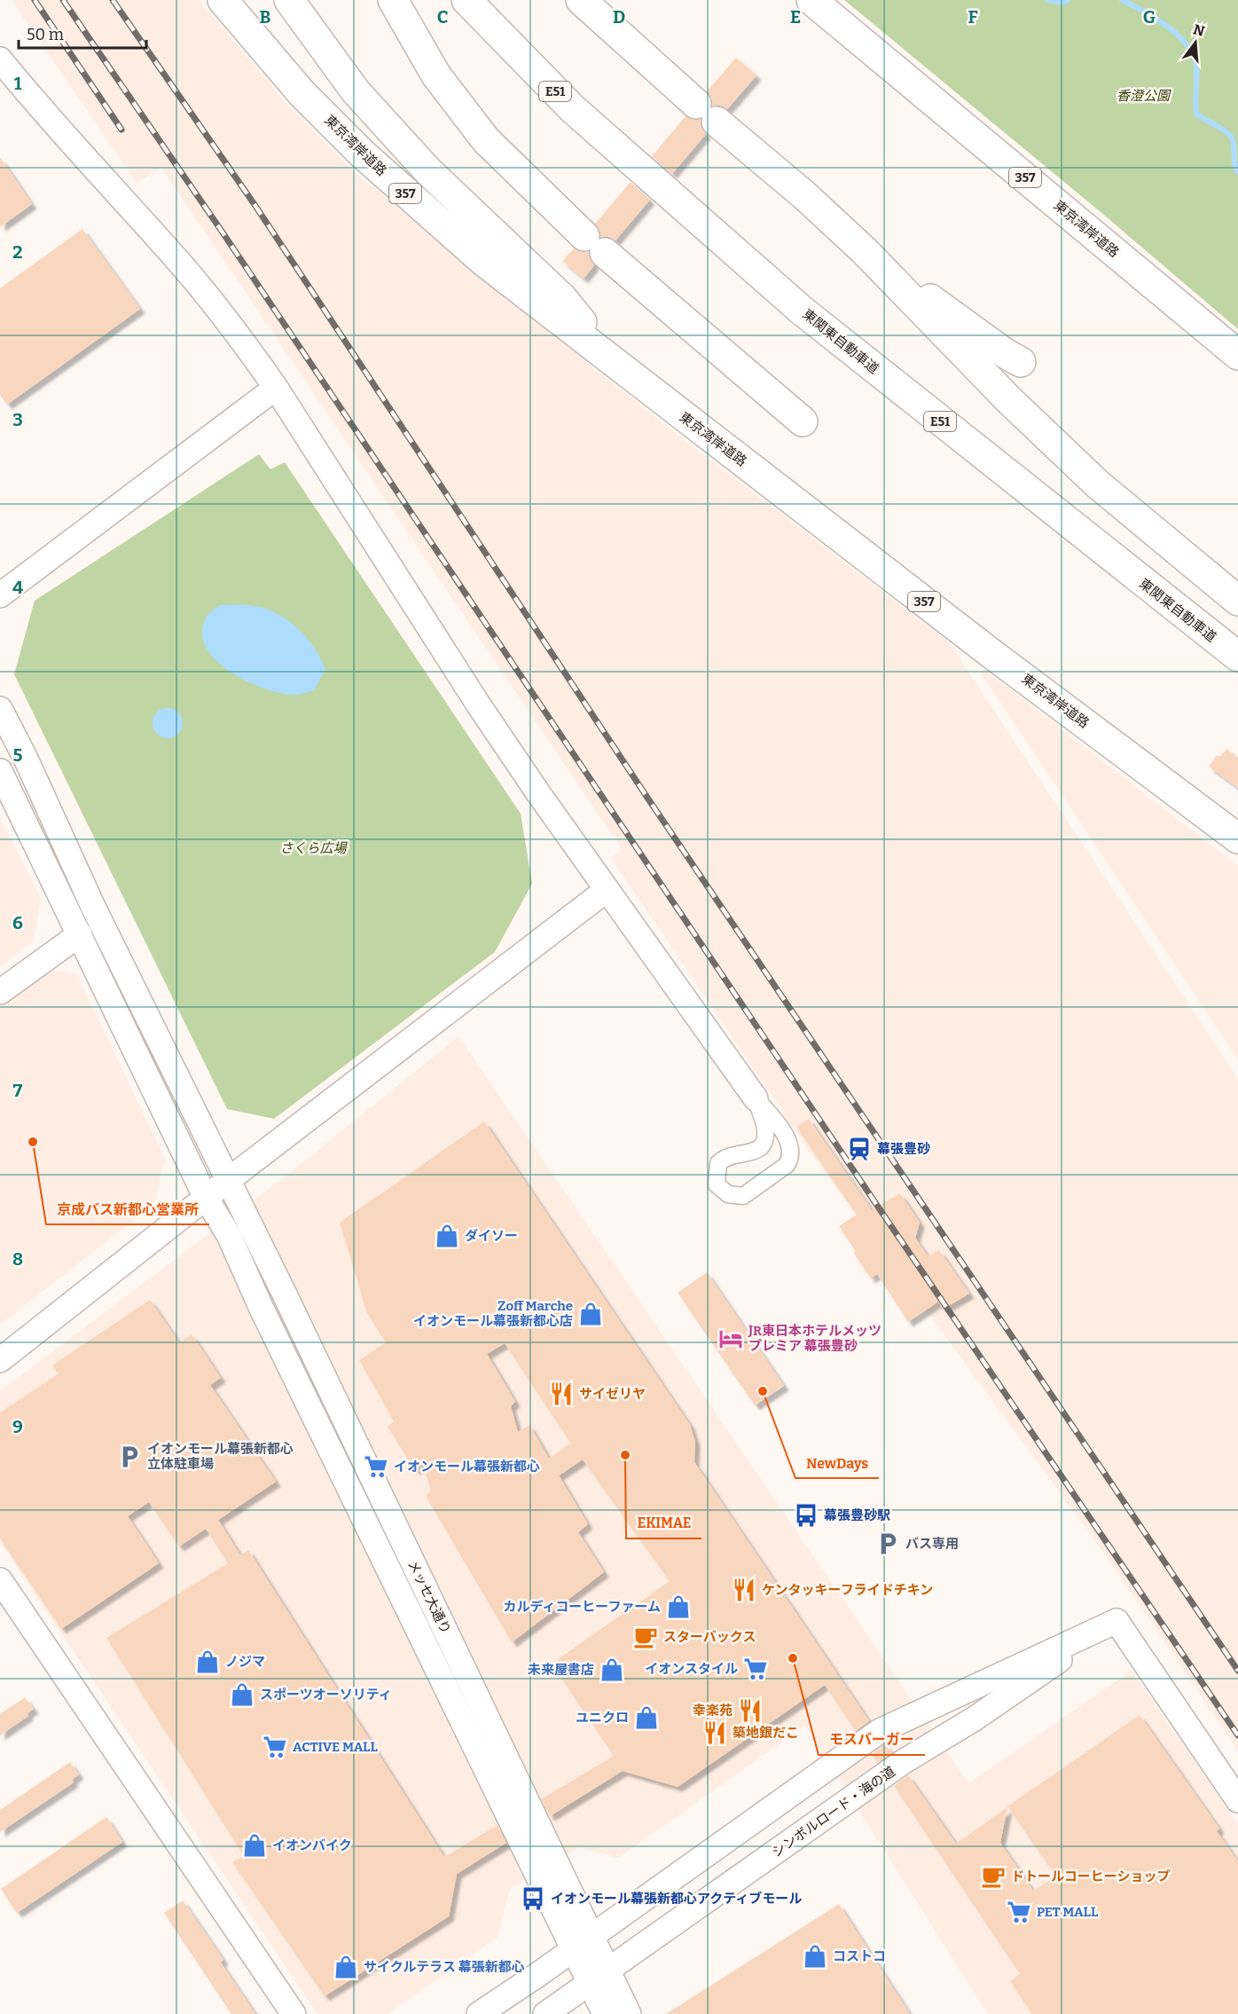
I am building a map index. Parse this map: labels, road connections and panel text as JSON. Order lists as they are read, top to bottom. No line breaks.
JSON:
{"streets":{"highway":["E51","東京湾岸道路","357","東関東自動車道"],"street":["メッセ大通り","シンボルロード・海の道"]},"crossings":[["メッセ大通り","シンボルロード・海の道"]],"parks":["香澄公園","さくら広場"],"places":{"other":["京成バス新都心営業所","NewDays","EKIMAE","モスバーガー"],"station":["幕張豊砂"],"shop":["ダイソー","Zoff Marche イオンモール幕張新都心店","カルディコーヒーファーム","ノジマ","未来屋書店","スポーツオーソリティ","ユニクロ","イオンバイク","コストコ","サイクルテラス 幕張新都心"],"hotel":["JR東日本ホテルメッツ プレミア 幕張豊砂"],"restaurant":["サイゼリヤ","ケンタッキーフライドチキン","幸楽苑","築地銀だこ"],"parking":["イオンモール幕張新都心 立体駐車場","バス専用"],"supermarket":["イオンモール幕張新都心","イオンスタイル","ACTIVE MALL","PET MALL"],"bus stop":["幕張豊砂駅","イオンモール幕張新都心アクティブモール"],"cafe":["スターバックス","ドトールコーヒーショップ"]},"scale_bar":"50 m","north":"top","grid":{"columns":["B","C","D","E","F","G"],"rows":["1","2","3","4","5","6","7","8","9"]}}
